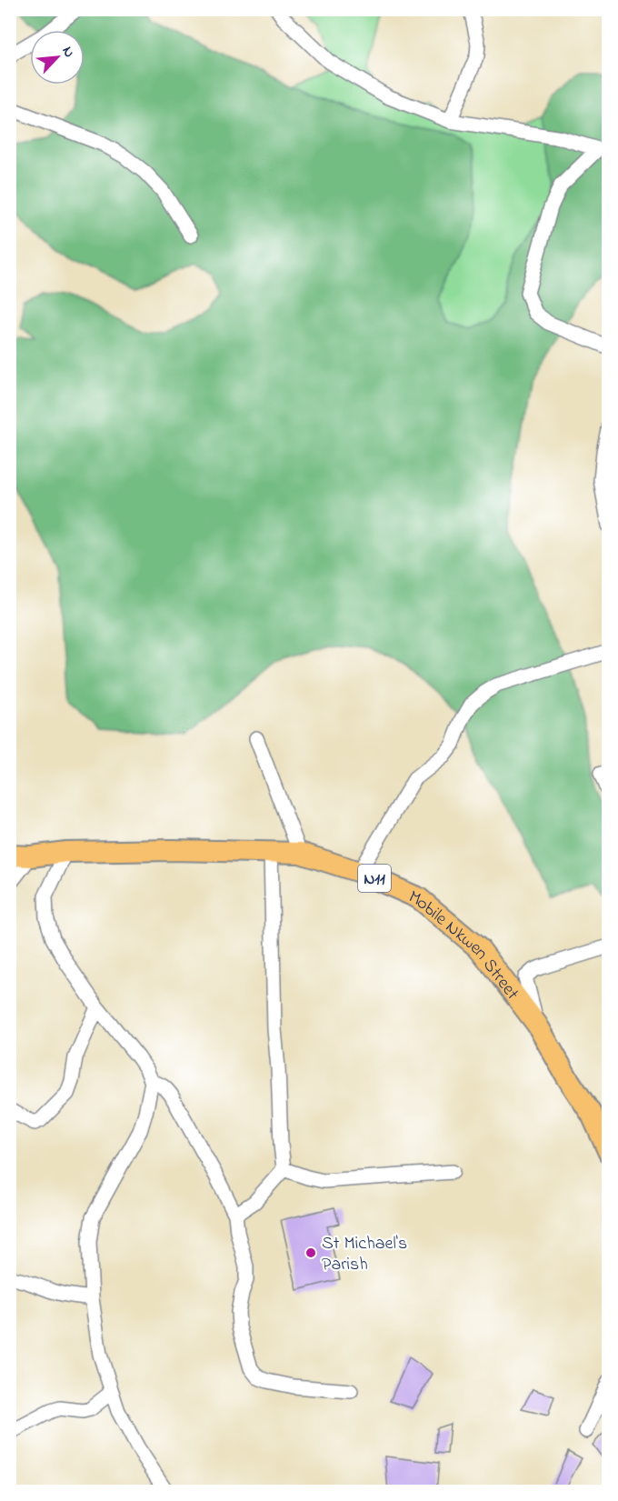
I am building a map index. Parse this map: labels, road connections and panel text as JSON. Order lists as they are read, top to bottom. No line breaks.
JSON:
{"streets":{"highway":["N11","Mobile Nkwen Street"]},"places":["St Michael's Parish"],"north":"top right"}
